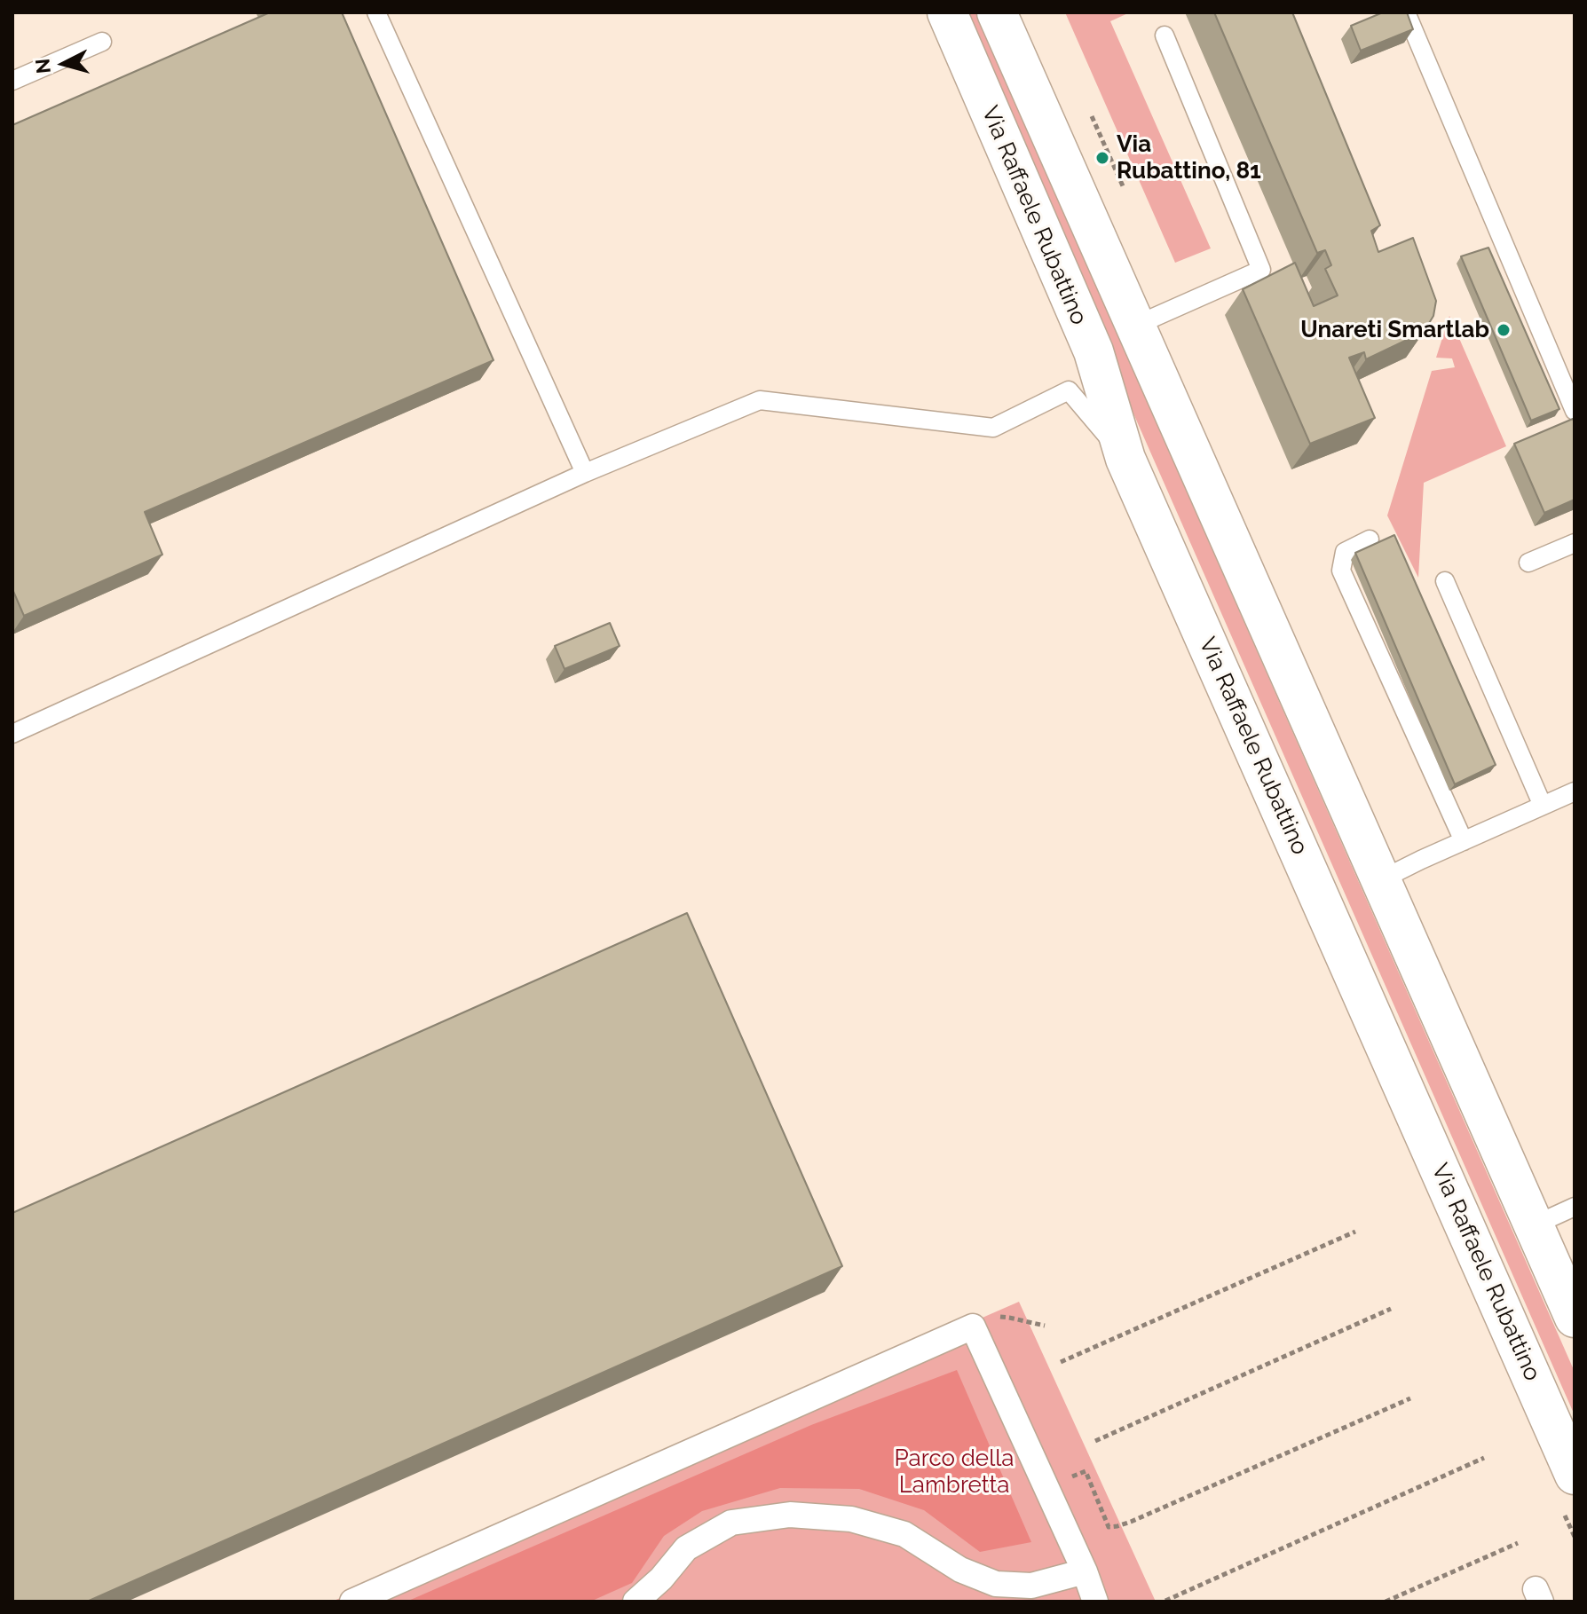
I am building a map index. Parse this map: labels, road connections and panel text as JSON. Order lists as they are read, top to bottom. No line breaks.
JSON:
{"streets":{"street":["Via Raffaele Rubattino"]},"parks":["Parco della Lambretta"],"places":["Via Rubattino, 81","Unareti Smartlab"],"north":"left"}
